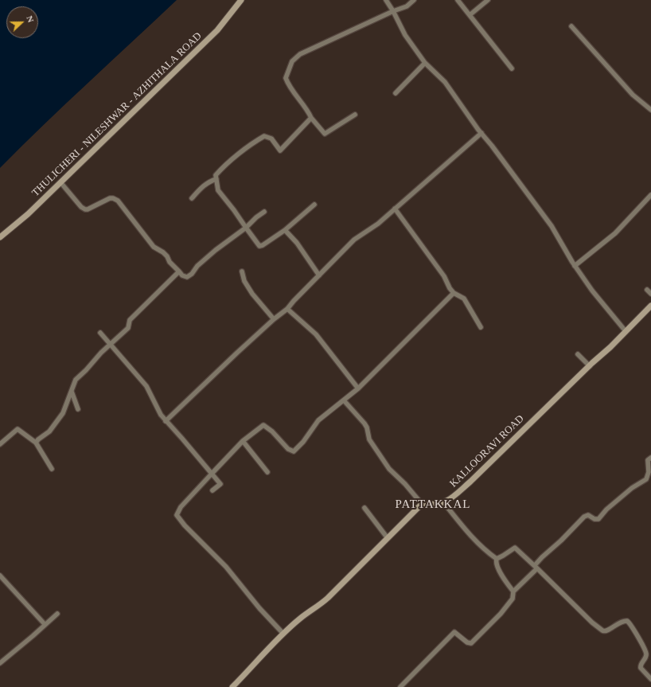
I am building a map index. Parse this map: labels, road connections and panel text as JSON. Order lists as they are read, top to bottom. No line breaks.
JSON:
{"streets":{"main road":["THULICHERI - NILESHWAR - AZHITHALA ROAD","KALLOORAVI ROAD"]},"districts":["PATTAKKAL"],"north":"right"}
